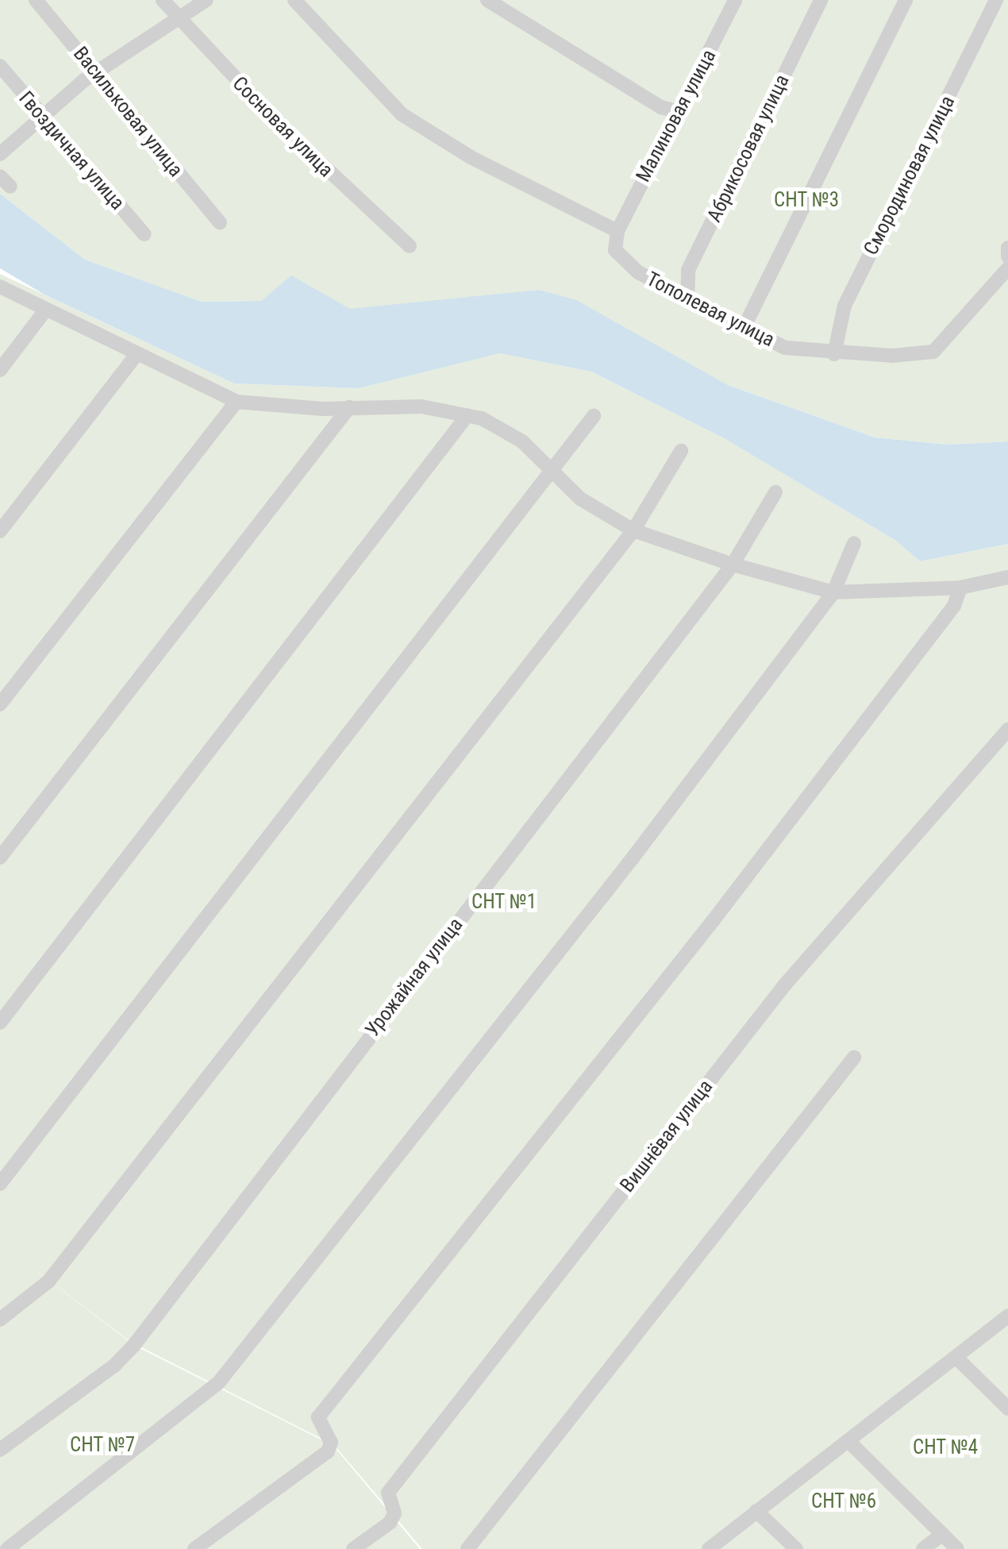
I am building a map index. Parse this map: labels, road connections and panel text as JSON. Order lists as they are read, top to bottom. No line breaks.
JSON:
{"streets":{"street":["Васильковая улица","Малиновая улица","Сосновая улица","Абрикосовая улица","Гвоздичная улица","Смородиновая улица","Тополевая улица","Урожайная улица","Вишнёвая улица"]},"crossings":[["Малиновая улица","Тополевая улица"],["Абрикосовая улица","Тополевая улица"],["Смородиновая улица","Тополевая улица"]],"parks":["СНТ №3","СНТ №1","СНТ №7","СНТ №4","СНТ №6"]}
